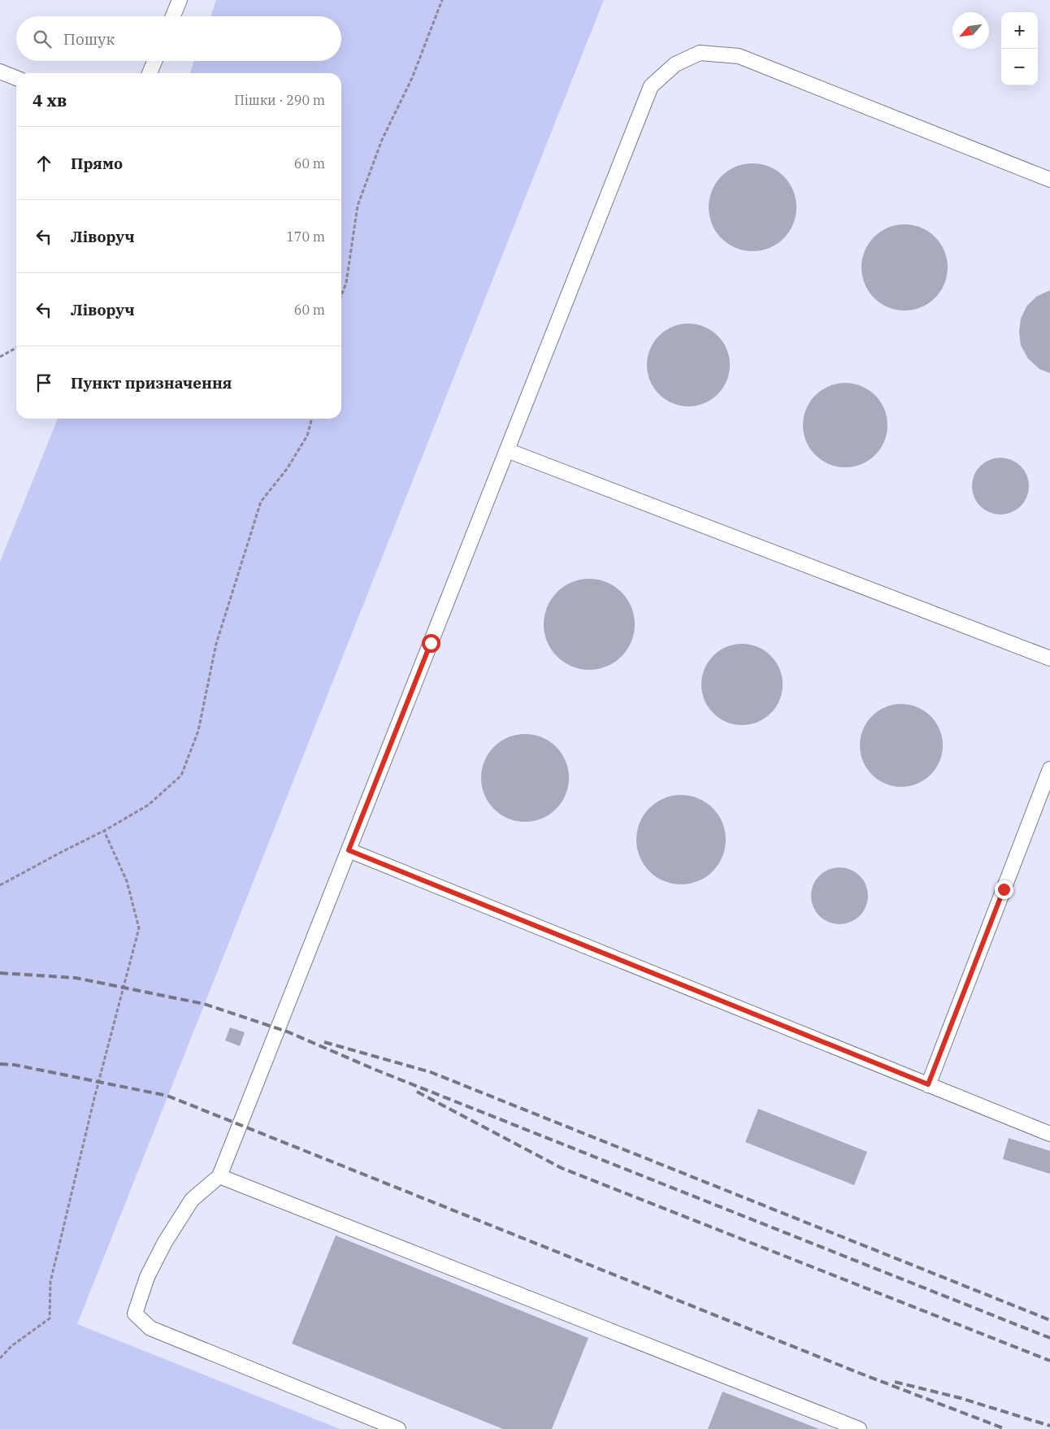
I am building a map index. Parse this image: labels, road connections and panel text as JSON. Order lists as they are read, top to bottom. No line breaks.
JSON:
{"north":"bottom left","page":{"map_buttons":["+","−"],"search":"Пошук","heading":["4 хв","Пішки · 290 m"],"list":[["Прямо","60 m"],["Ліворуч","170 m"],["Ліворуч","60 m"],"Пункт призначення"]}}
